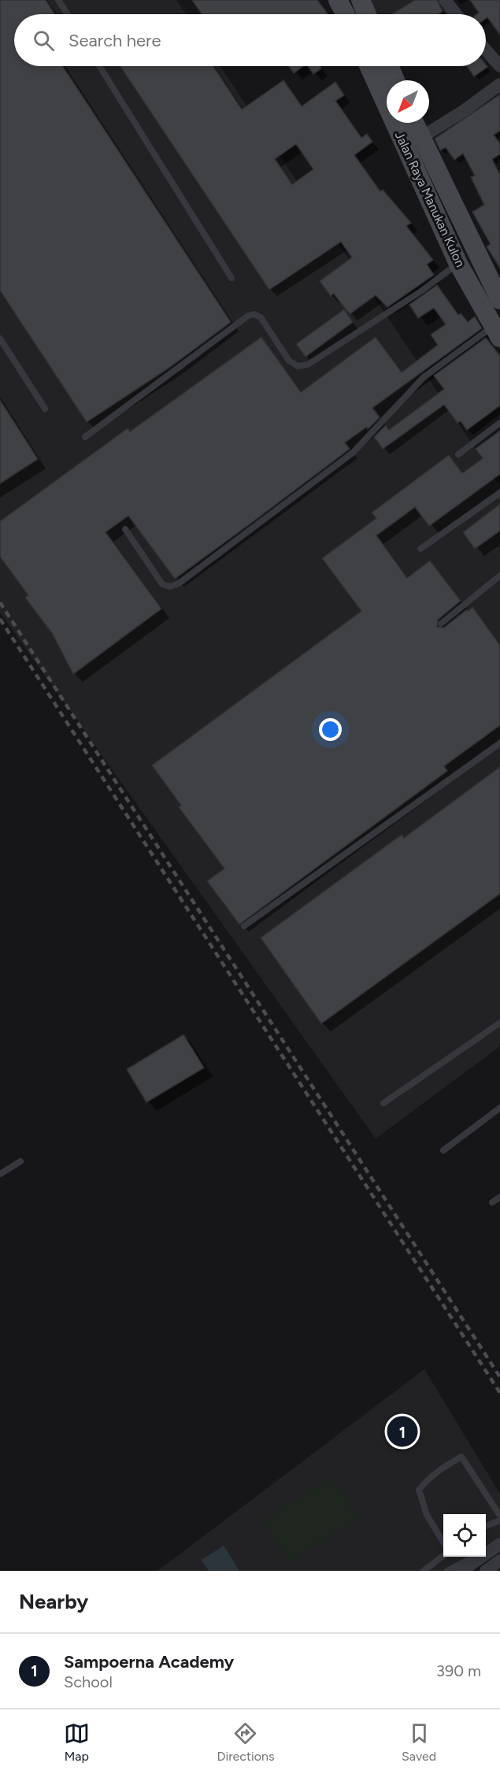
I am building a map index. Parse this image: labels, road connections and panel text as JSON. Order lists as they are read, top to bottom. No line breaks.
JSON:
{"streets":{"main road":["Jalan Raya Manukan Kulon"]},"north":"bottom left","page":{"search":"Search here","pins":"1","heading":"Nearby","list":[{"mark":"1","name":"Sampoerna Academy","note":"School","value":"390 m"}],"nav":["Map","Directions","Saved"]}}
